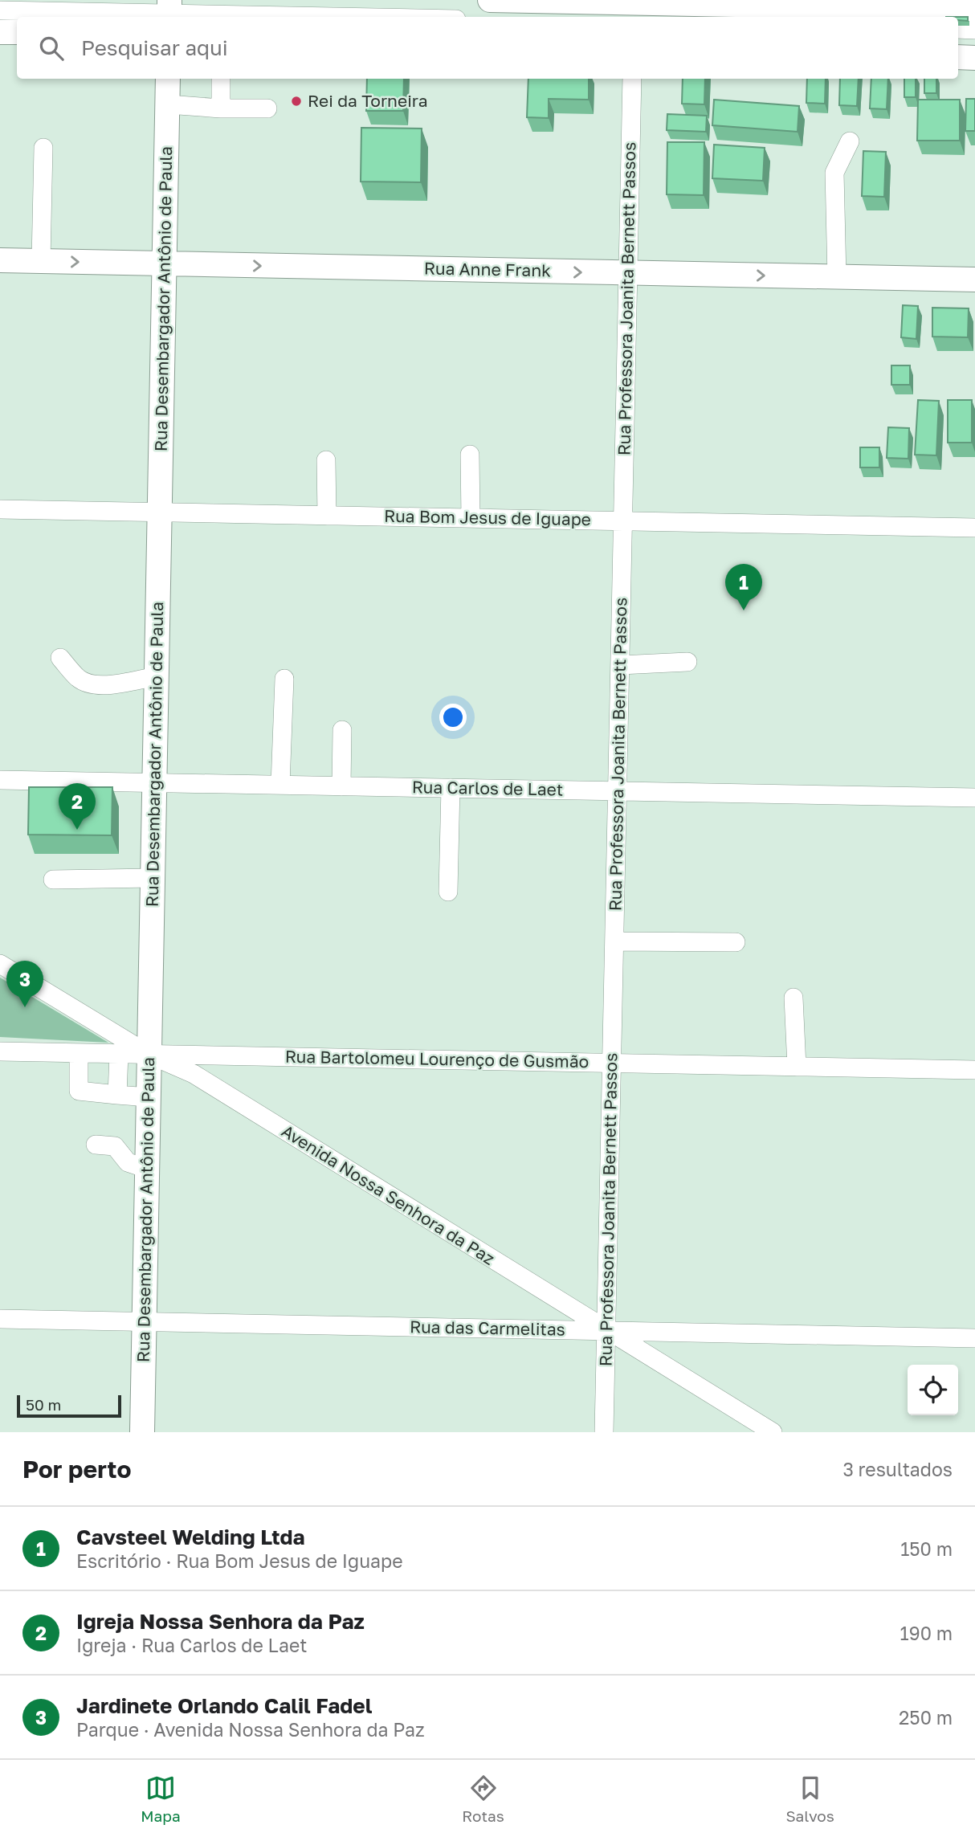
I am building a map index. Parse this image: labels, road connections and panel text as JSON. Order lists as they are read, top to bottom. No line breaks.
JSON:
{"streets":{"main road":["Rua Anne Frank","Rua Desembargador Antônio de Paula"],"street":["Rua Professora Joanita Bernett Passos","Rua Bom Jesus de Iguape","Rua Carlos de Laet","Rua Bartolomeu Lourenço de Gusmão","Avenida Nossa Senhora da Paz","Rua das Carmelitas"]},"crossings":[["Rua Anne Frank","Rua Desembargador Antônio de Paula"],["Rua Anne Frank","Rua Professora Joanita Bernett Passos"],["Rua Desembargador Antônio de Paula","Rua Bom Jesus de Iguape"],["Rua Desembargador Antônio de Paula","Rua Carlos de Laet"],["Rua Desembargador Antônio de Paula","Rua Bartolomeu Lourenço de Gusmão"],["Rua Desembargador Antônio de Paula","Avenida Nossa Senhora da Paz"],["Rua Desembargador Antônio de Paula","Rua das Carmelitas"],["Rua Professora Joanita Bernett Passos","Rua Bom Jesus de Iguape"],["Rua Professora Joanita Bernett Passos","Rua Carlos de Laet"],["Rua Professora Joanita Bernett Passos","Rua Bartolomeu Lourenço de Gusmão"],["Rua Professora Joanita Bernett Passos","Avenida Nossa Senhora da Paz"],["Rua Professora Joanita Bernett Passos","Rua das Carmelitas"],["Rua Bartolomeu Lourenço de Gusmão","Avenida Nossa Senhora da Paz"],["Avenida Nossa Senhora da Paz","Rua das Carmelitas"]],"one_way":["Rua Anne Frank"],"places":["Rei da Torneira"],"scale_bar":"50 m","page":{"search":"Pesquisar aqui","pins":["1","2","3"],"scale":"50 m","heading":["Por perto","3 resultados"],"list":[{"mark":"1","name":"Cavsteel Welding Ltda","note":"Escritório · Rua Bom Jesus de Iguape","value":"150 m"},{"mark":"2","name":"Igreja Nossa Senhora da Paz","note":"Igreja · Rua Carlos de Laet","value":"190 m"},{"mark":"3","name":"Jardinete Orlando Calil Fadel","note":"Parque · Avenida Nossa Senhora da Paz","value":"250 m"}],"nav":["Mapa","Rotas","Salvos"]}}
